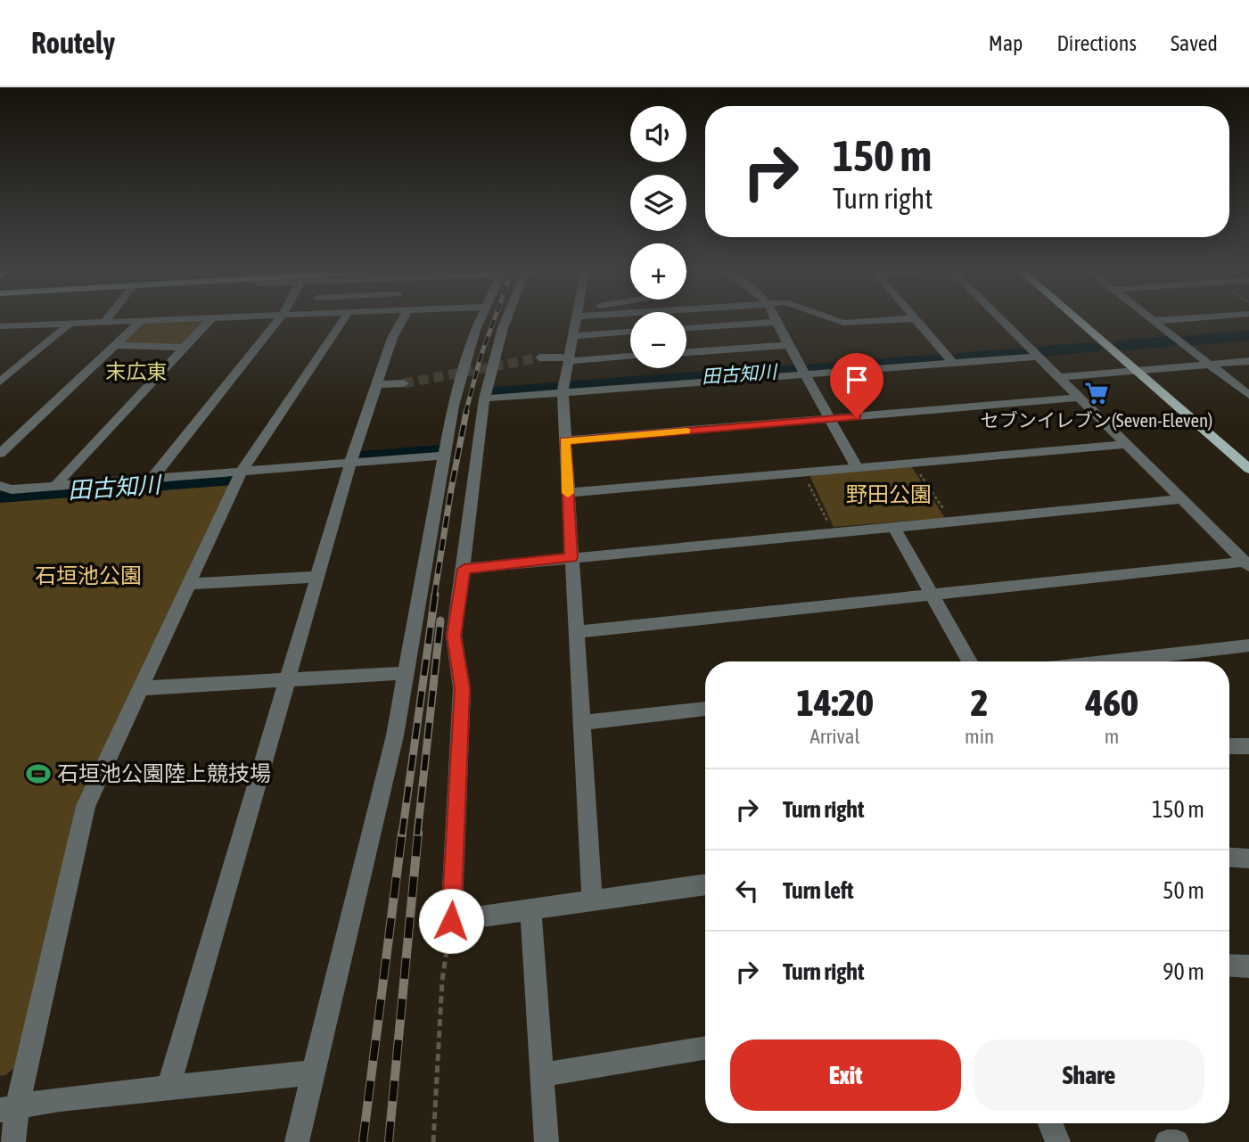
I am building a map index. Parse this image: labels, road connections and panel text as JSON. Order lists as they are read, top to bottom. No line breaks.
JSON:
{"districts":["末広東"],"water":["田古知川"],"parks":["野田公園","石垣池公園"],"places":{"supermarket":["セブンイレブン(Seven-Eleven)"],"sports":["石垣池公園陸上競技場"]},"page":{"header":"Routely","nav":["Map","Directions","Saved"],"map_buttons":["+","−"],"turn":["150 m","Turn right"],"eta":["14:20","Arrival","2","min","460","m"],"list":[{"name":"Turn right","value":"150 m"},{"name":"Turn left","value":"50 m"},{"name":"Turn right","value":"90 m"}],"buttons":["Exit","Share"]}}
